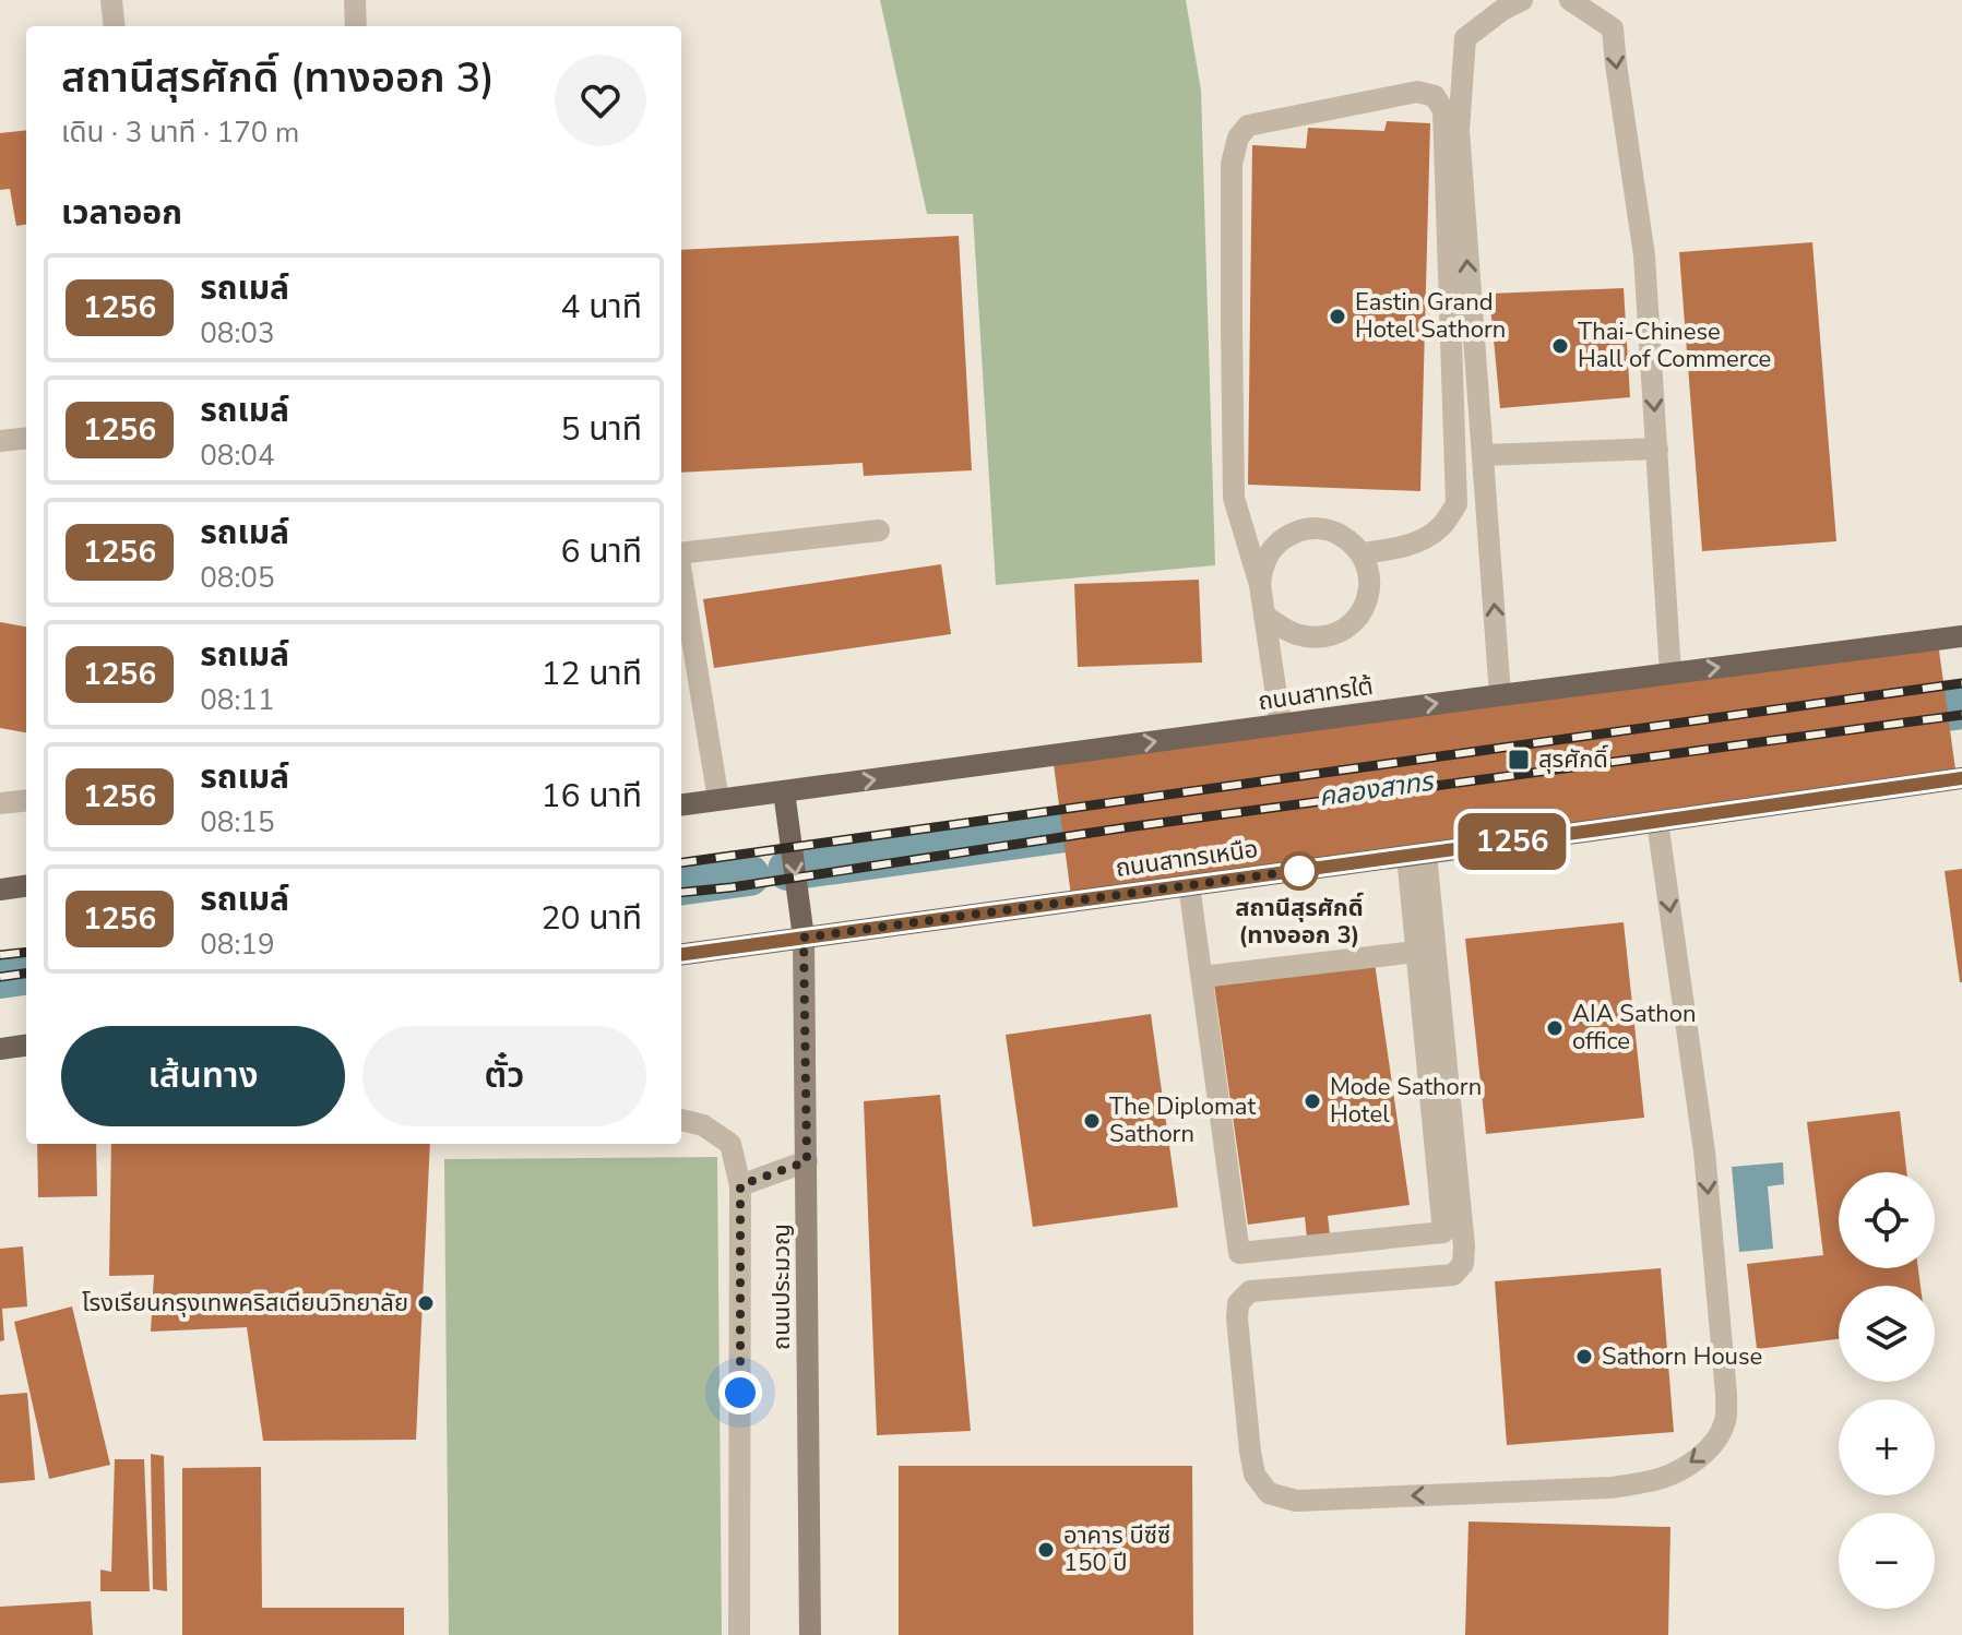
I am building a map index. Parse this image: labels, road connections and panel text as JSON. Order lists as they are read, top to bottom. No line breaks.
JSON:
{"streets":{"main road":["ถนนสาทรใต้","ถนนสาทรเหนือ"],"street":["ถนนประมวญ"]},"crossings":[["ถนนสาทรเหนือ","ถนนประมวญ"]],"one_way":["ถนนสาทรใต้"],"water":["คลองสาทร"],"places":{"other":["Eastin Grand Hotel Sathorn","Thai-Chinese Hall of Commerce","สถานีสุรศักดิ์ (ทางออก 3)","AIA Sathon office","Mode Sathorn Hotel","The Diplomat Sathorn","โรงเรียนกรุงเทพคริสเตียนวิทยาลัย","Sathorn House","อาคาร บีซีซี 150 ปี"],"transit":["สุรศักดิ์"]},"lines":["bus line 1256"],"page":{"on_map":"1256","heading":[["สถานีสุรศักดิ์ (ทางออก 3)","เดิน · 3 นาที · 170 m"],"เวลาออก"],"list":[{"mark":"1256","name":"รถเมล์","note":"08:03","value":"4 นาที"},{"mark":"1256","name":"รถเมล์","note":"08:04","value":"5 นาที"},{"mark":"1256","name":"รถเมล์","note":"08:05","value":"6 นาที"},{"mark":"1256","name":"รถเมล์","note":"08:11","value":"12 นาที"},{"mark":"1256","name":"รถเมล์","note":"08:15","value":"16 นาที"},{"mark":"1256","name":"รถเมล์","note":"08:19","value":"20 นาที"}],"buttons":["เส้นทาง","ตั๋ว"],"map_buttons":["+","−"]}}
